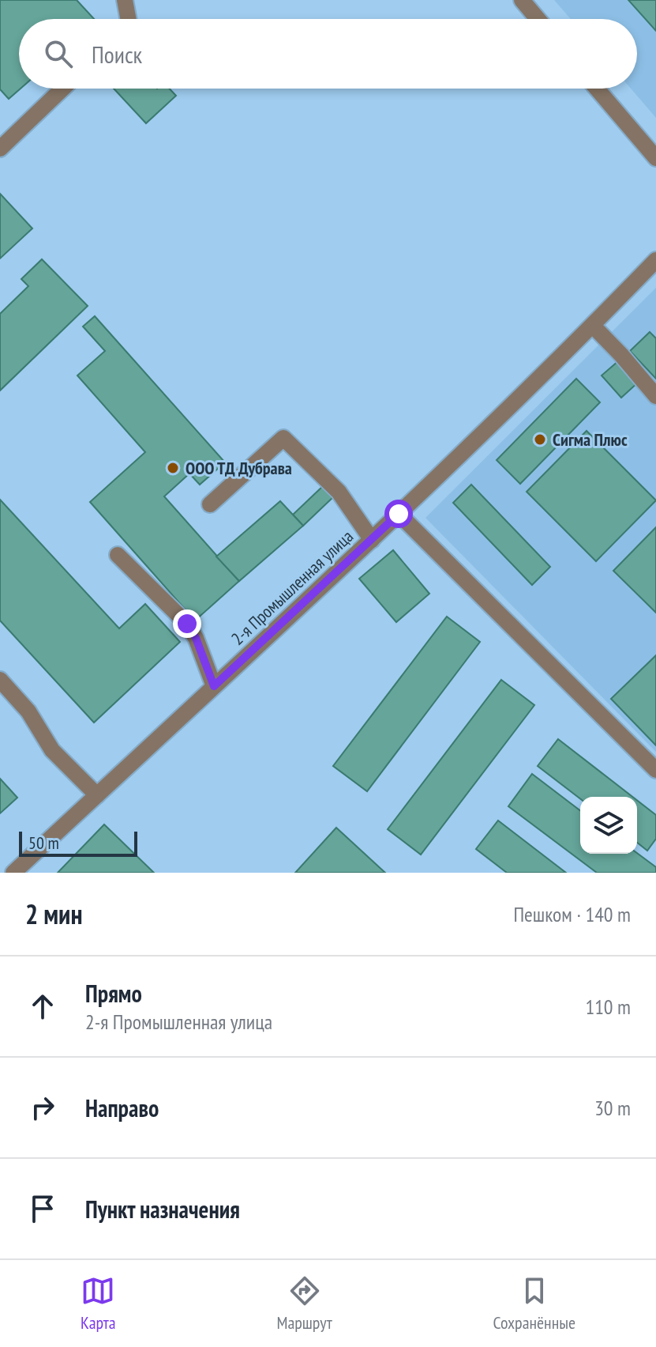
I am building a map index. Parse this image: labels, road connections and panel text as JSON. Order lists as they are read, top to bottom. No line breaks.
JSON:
{"streets":{"street":["2-я Промышленная улица"]},"places":["Сигма Плюс","ООО ТД Дубрава"],"scale_bar":"50 m","page":{"search":"Поиск","scale":"50 m","heading":["2 мин","Пешком · 140 m"],"list":[["Прямо","2-я Промышленная улица","110 m"],["Направо","30 m"],"Пункт назначения"],"nav":["Карта","Маршрут","Сохранённые"]}}
